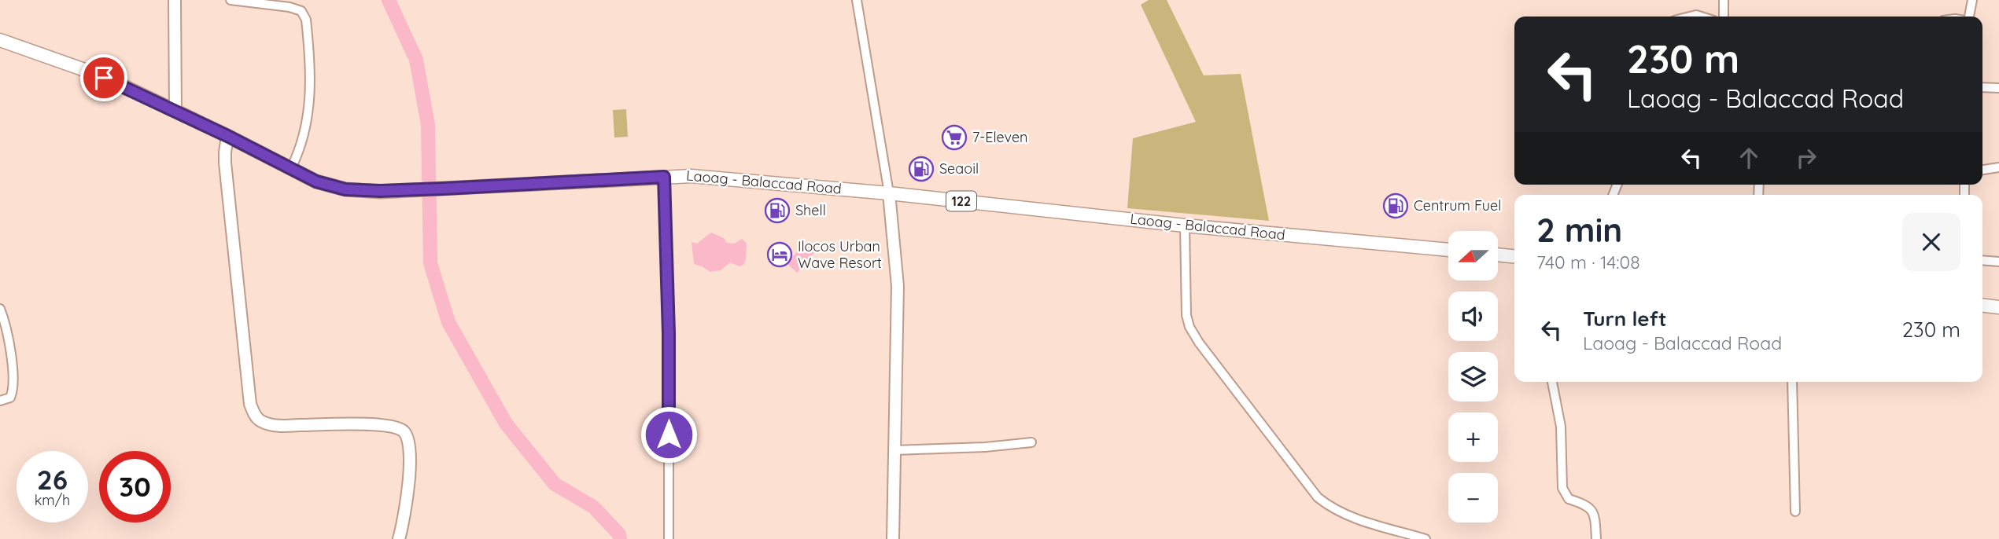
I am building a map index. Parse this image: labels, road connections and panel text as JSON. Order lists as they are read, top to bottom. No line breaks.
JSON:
{"streets":{"main road":["Laoag - Balaccad Road","122"]},"places":{"supermarket":["7-Eleven"],"fuel station":["Seaoil","Centrum Fuel","Shell"],"hotel":["Ilocos Urban Wave Resort"]},"north":"left","page":{"turn":["230 m","Laoag - Balaccad Road"],"heading":["2 min","740 m · 14:08"],"map_buttons":["+","−"],"list":[{"name":"Turn left","note":"Laoag - Balaccad Road","value":"230 m"}],"speed":"26 km/h","limit":"30"}}
